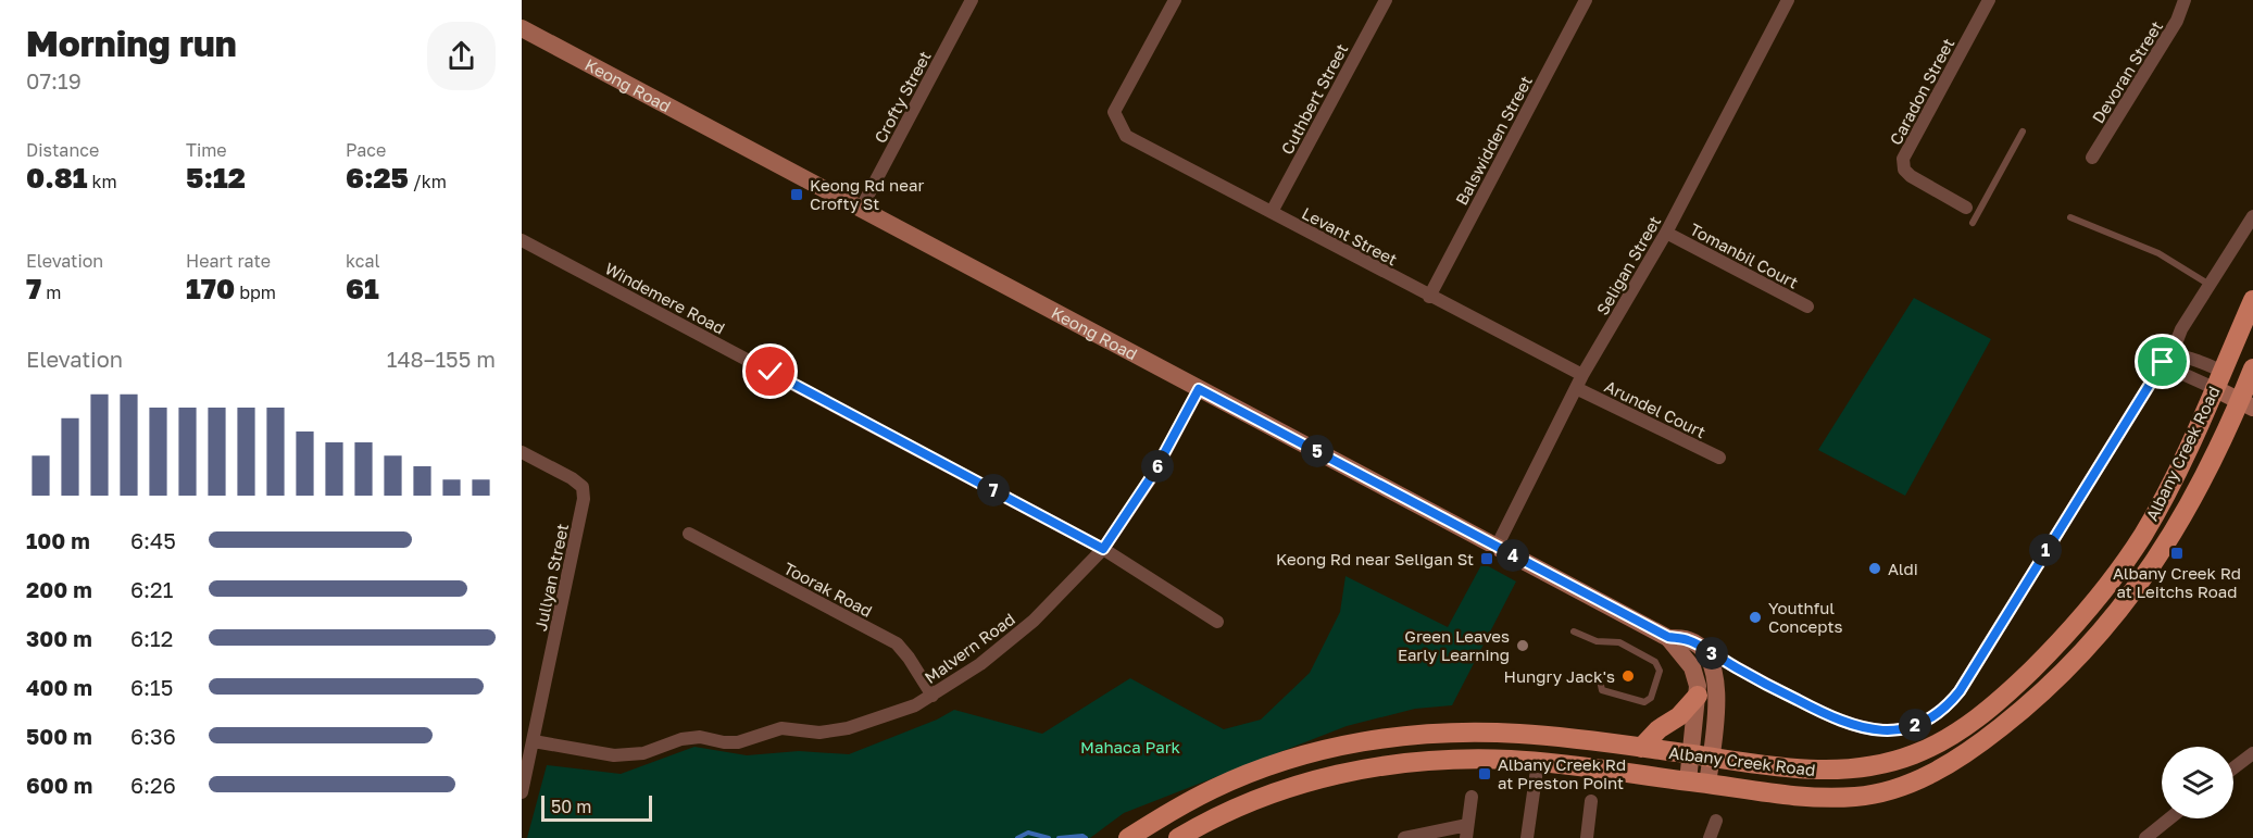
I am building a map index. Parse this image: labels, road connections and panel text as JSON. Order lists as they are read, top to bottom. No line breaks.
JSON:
{"streets":{"main road":["Albany Creek Road"],"street":["Devoran Street","Keong Road","Caradon Street","Crofty Street","Cuthbert Street","Balswidden Street","Levant Street","Tomanbil Court","Seligan Street","Windemere Road","Arundel Court","Jullyan Street","Toorak Road","Malvern Road"]},"crossings":[["Keong Road","Crofty Street"],["Keong Road","Seligan Street"],["Keong Road","Malvern Road"],["Cuthbert Street","Levant Street"],["Balswidden Street","Levant Street"],["Levant Street","Seligan Street"],["Tomanbil Court","Seligan Street"],["Seligan Street","Arundel Court"],["Windemere Road","Malvern Road"],["Jullyan Street","Malvern Road"],["Toorak Road","Malvern Road"]],"parks":["Mahaca Park"],"places":{"transit":["Keong Rd near Crofty St","Albany Creek Rd at Leitchs Road","Keong Rd near Seligan St","Albany Creek Rd at Preston Point"],"other":["Aldi","Youthful Concepts","Green Leaves Early Learning","Hungry Jack's"]},"scale_bar":"50 m","page":{"heading":["Morning run","07:19"],"stats":[["Distance","0.81 km"],["Time","5:12"],["Pace","6:25 /km"],["Elevation","7 m"],["Heart rate","170 bpm"],["kcal","61"]],"chart":["Elevation","148–155 m"],"pins":["5","6","7","1","4","3","2"],"list":[{"name":"100 m","note":"6:45"},{"name":"200 m","note":"6:21"},{"name":"300 m","note":"6:12"},{"name":"400 m","note":"6:15"},{"name":"500 m","note":"6:36"},{"name":"600 m","note":"6:26"}],"scale":"50 m"}}
